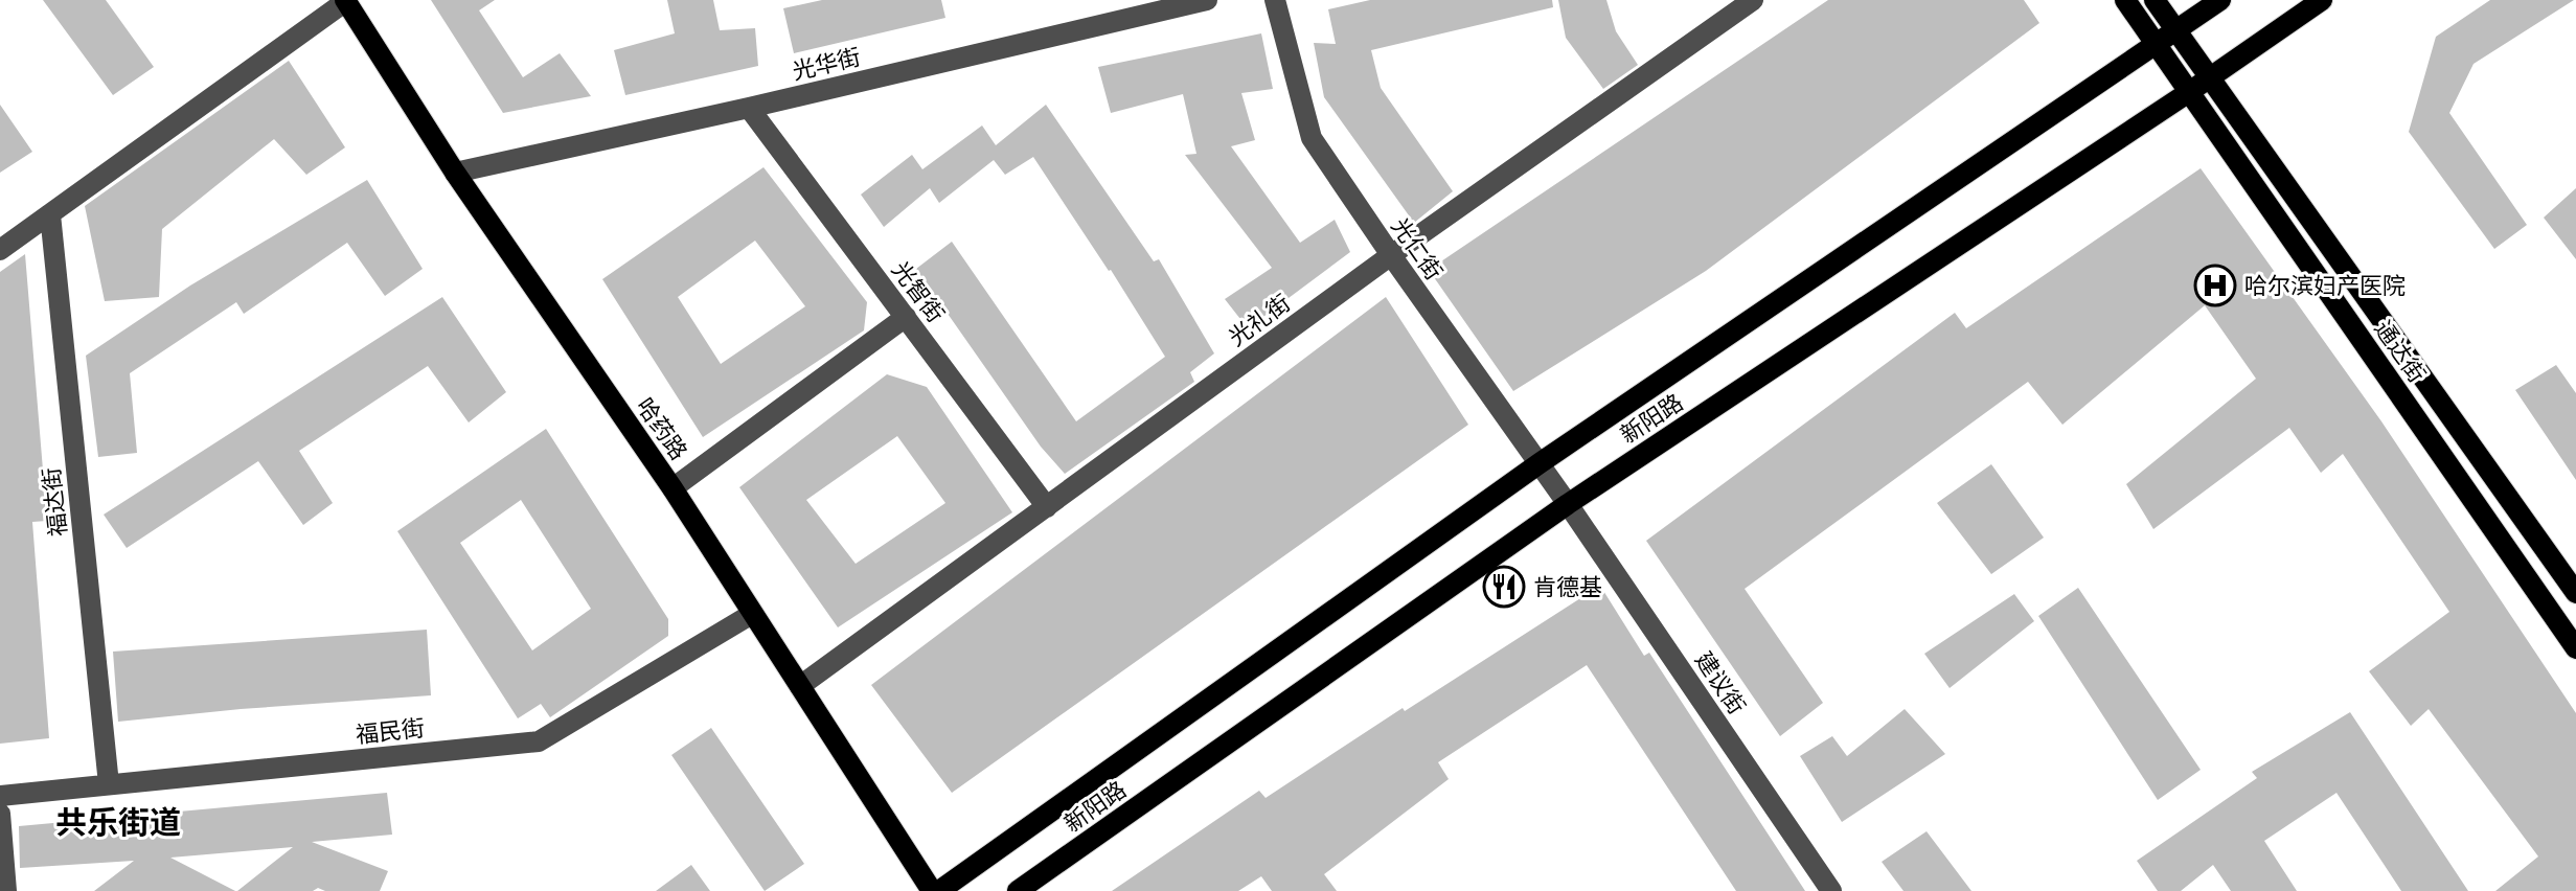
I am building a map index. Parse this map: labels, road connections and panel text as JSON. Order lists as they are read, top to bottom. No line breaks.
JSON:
{"streets":{"main road":["通达街","新阳路","哈药路"],"street":["光华街","光仁街","光智街","光礼街","福达街","建议街","福民街"]},"crossings":[["光华街","光智街"],["光华街","哈药路"],["光仁街","光礼街"],["光仁街","新阳路"],["光仁街","建议街"],["光智街","光礼街"],["光礼街","哈药路"],["通达街","新阳路"],["新阳路","哈药路"],["新阳路","建议街"],["哈药路","福民街"],["福达街","福民街"]],"districts":["共乐街道"],"places":{"hospital":["哈尔滨妇产医院"],"restaurant":["肯德基"]}}
